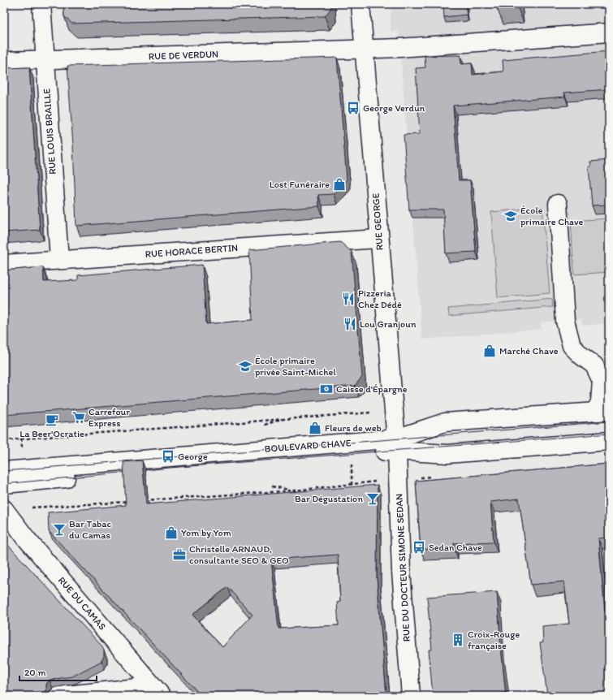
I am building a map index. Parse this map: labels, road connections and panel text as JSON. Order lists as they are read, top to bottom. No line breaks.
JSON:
{"streets":{"street":["RUE DE VERDUN","RUE LOUIS BRAILLE","RUE GEORGE","RUE HORACE BERTIN","BOULEVARD CHAVE","RUE DU DOCTEUR SIMONE SEDAN","RUE DU CAMAS"]},"crossings":[["RUE DE VERDUN","RUE LOUIS BRAILLE"],["RUE DE VERDUN","RUE GEORGE"],["RUE LOUIS BRAILLE","RUE HORACE BERTIN"],["RUE GEORGE","RUE HORACE BERTIN"],["RUE GEORGE","BOULEVARD CHAVE"],["RUE GEORGE","RUE DU DOCTEUR SIMONE SEDAN"],["BOULEVARD CHAVE","RUE DU DOCTEUR SIMONE SEDAN"]],"places":{"bus stop":["George Verdun","George","Sedan Chave"],"shop":["Lost Funéraire","Marché Chave","Fleurs de web","Yom by Yom"],"school or university":["École primaire Chave","École primaire privée Saint-Michel"],"restaurant":["Pizzeria Chez Dédé","Lou Granjoun"],"bank":["Caisse d'Épargne"],"supermarket":["Carrefour Express"],"cafe":["La Beer'Ocratie"],"bar":["Bar Dégustation","Bar Tabac du Camas"],"office":["Christelle ARNAUD, consultante SEO & GEO"],"building":["Croix-Rouge française"]},"scale_bar":"20 m"}
